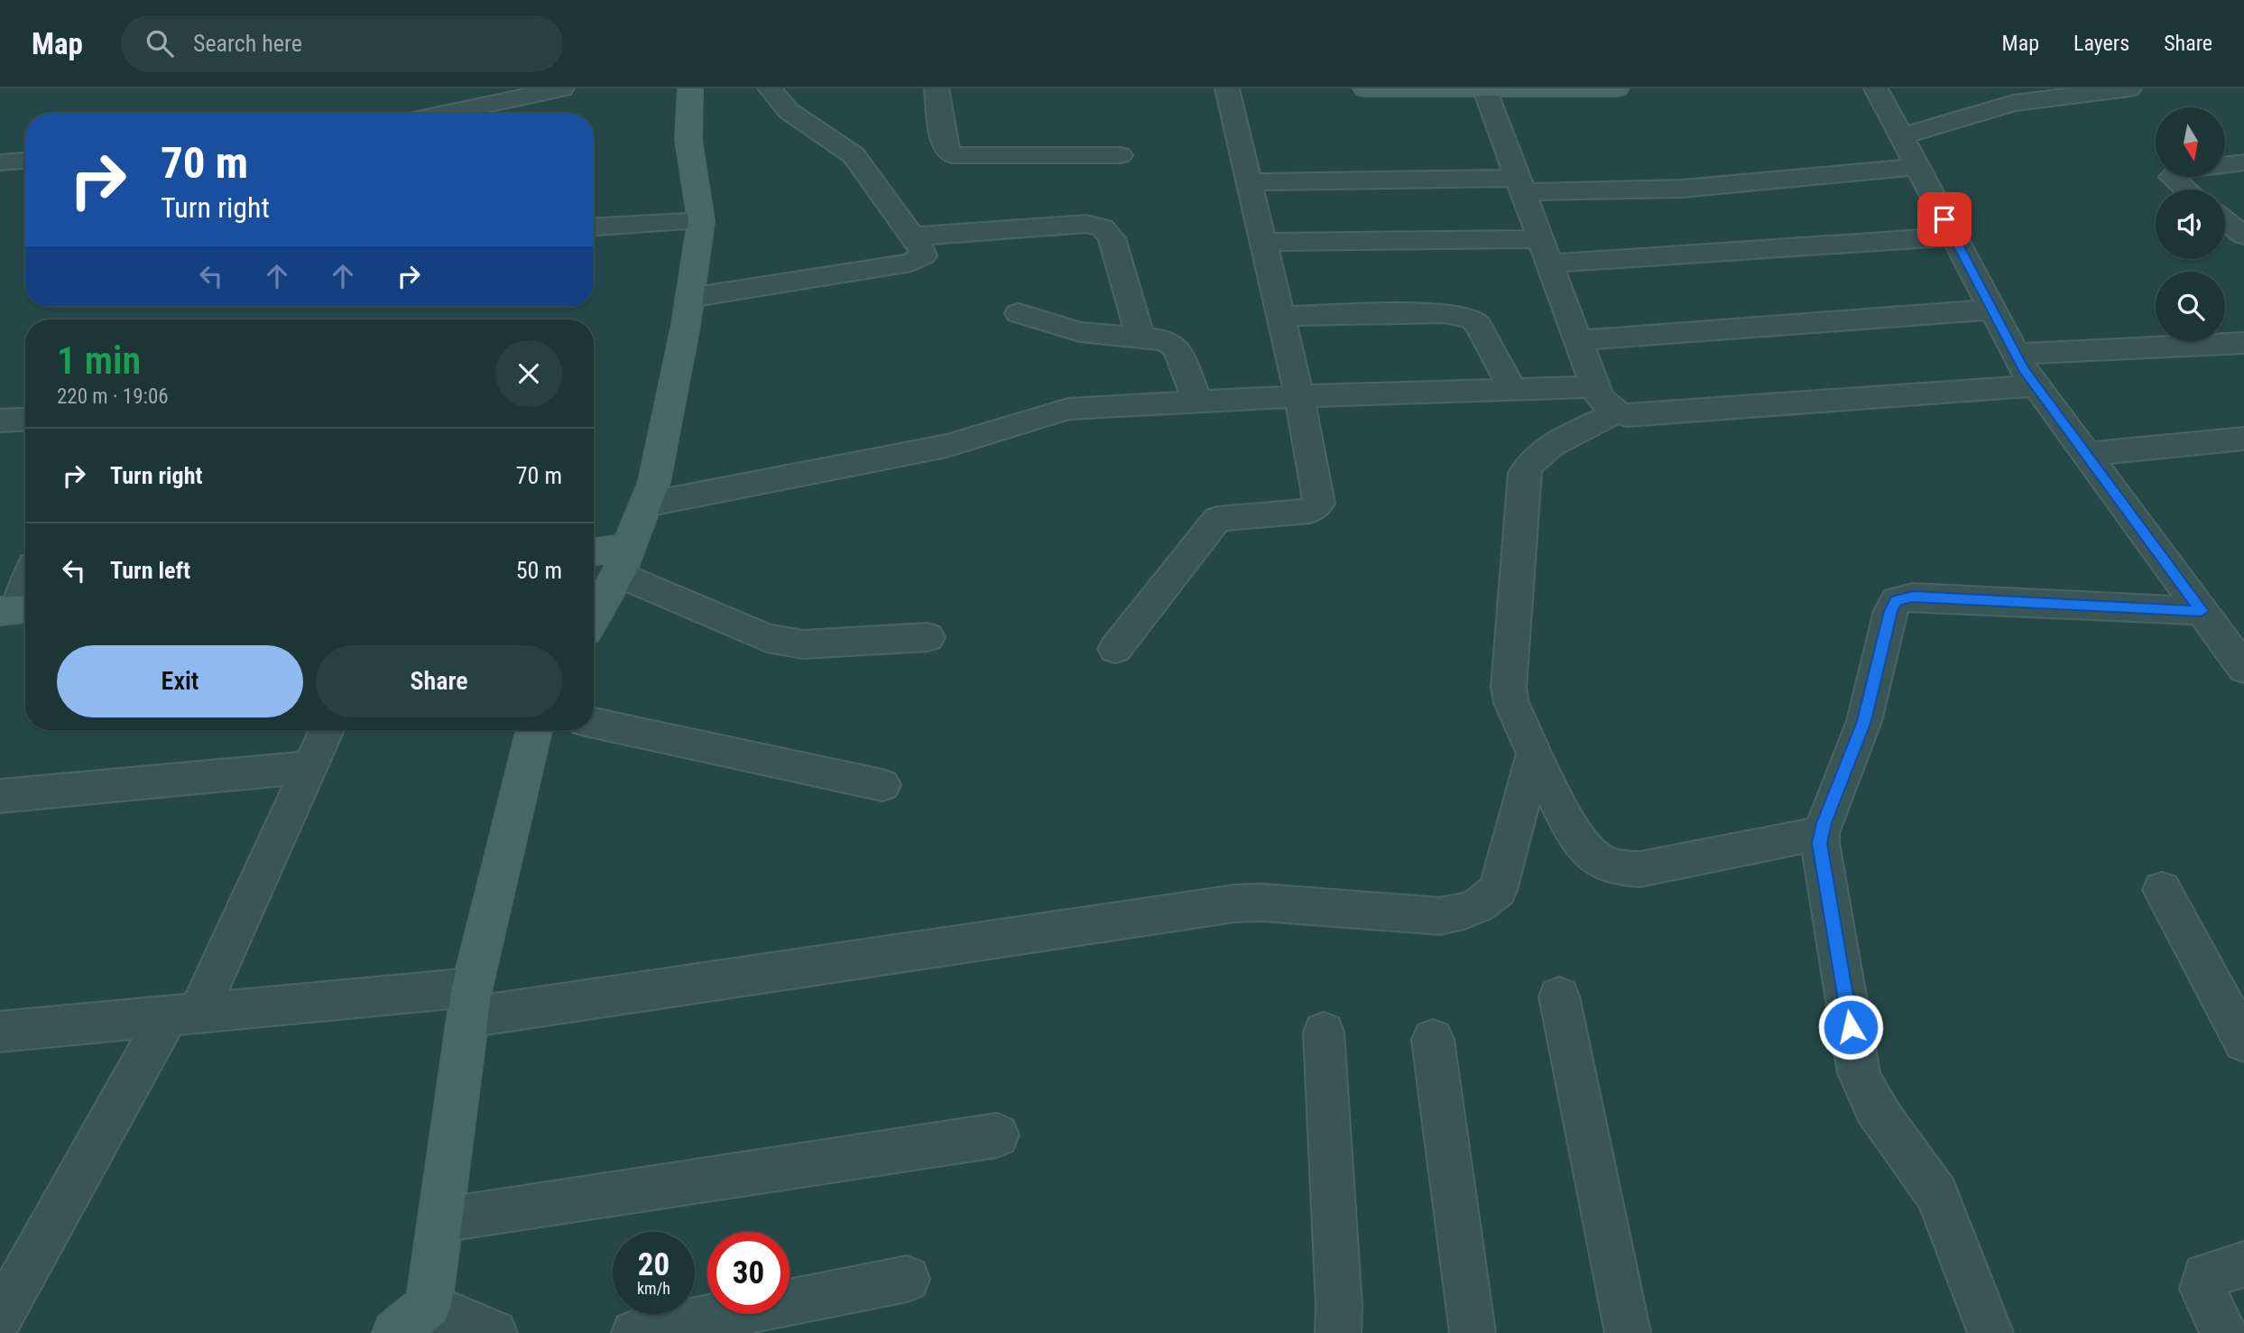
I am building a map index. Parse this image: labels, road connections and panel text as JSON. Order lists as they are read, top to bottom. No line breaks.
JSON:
{"north":"bottom","page":{"header":"Map","search":"Search here","nav":["Map","Layers","Share"],"turn":["70 m","Turn right"],"heading":["1 min","220 m · 19:06"],"list":[{"name":"Turn right","value":"70 m"},{"name":"Turn left","value":"50 m"}],"buttons":["Exit","Share"],"speed":"20 km/h","limit":"30"}}
